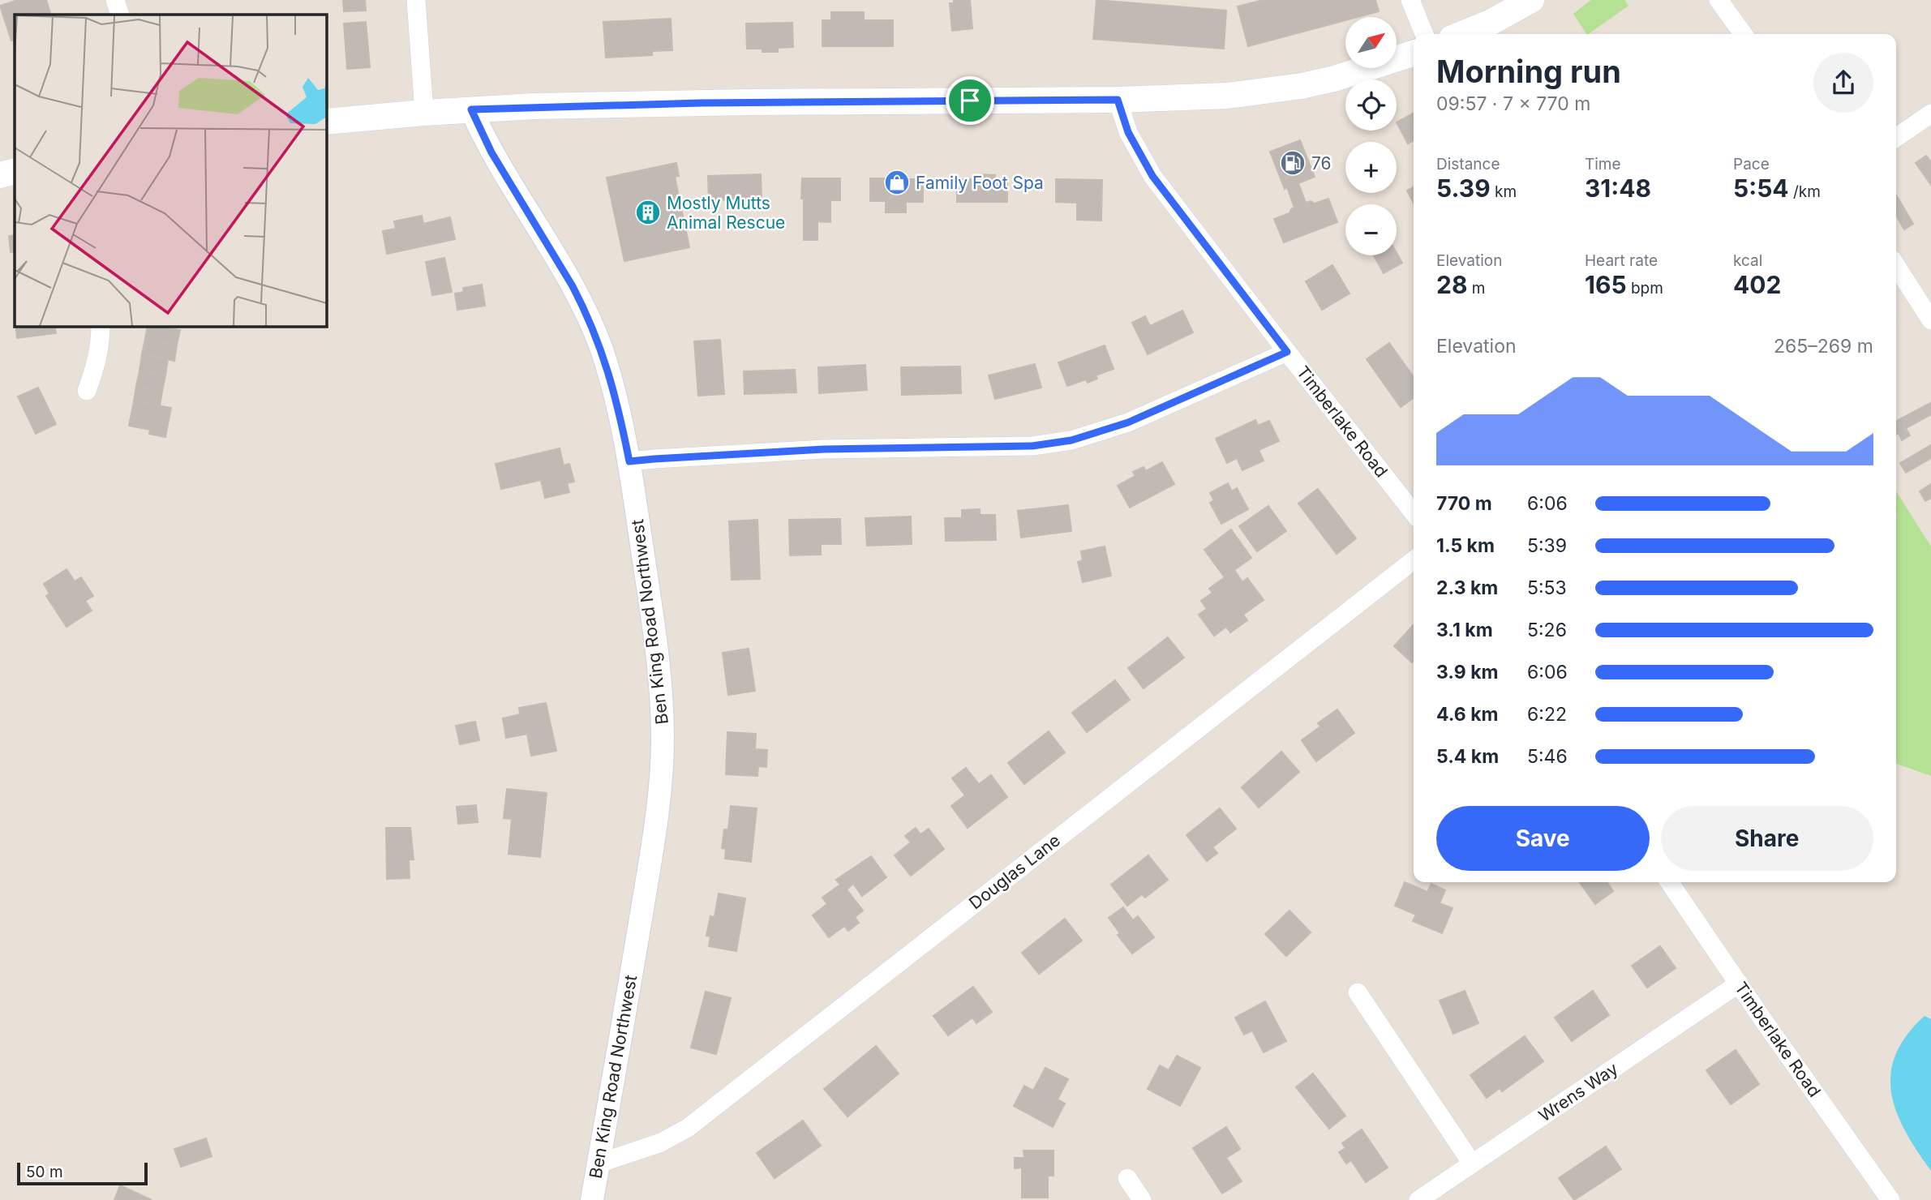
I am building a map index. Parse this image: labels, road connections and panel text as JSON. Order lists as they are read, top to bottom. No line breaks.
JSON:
{"streets":{"street":["Timberlake Road","Ben King Road Northwest","Douglas Lane","Wrens Way"]},"crossings":[["Timberlake Road","Wrens Way"],["Ben King Road Northwest","Douglas Lane"]],"places":{"fuel station":["76"],"shop":["Family Foot Spa"],"building":["Mostly Mutts Animal Rescue"]},"scale_bar":"50 m","north":"top right","page":{"map_buttons":["+","−"],"heading":["Morning run","09:57 · 7 × 770 m"],"stats":[["Distance","5.39 km"],["Time","31:48"],["Pace","5:54 /km"],["Elevation","28 m"],["Heart rate","165 bpm"],["kcal","402"]],"chart":["Elevation","265–269 m"],"list":[{"name":"770 m","note":"6:06"},{"name":"1.5 km","note":"5:39"},{"name":"2.3 km","note":"5:53"},{"name":"3.1 km","note":"5:26"},{"name":"3.9 km","note":"6:06"},{"name":"4.6 km","note":"6:22"},{"name":"5.4 km","note":"5:46"}],"buttons":["Save","Share"],"scale":"50 m"}}
